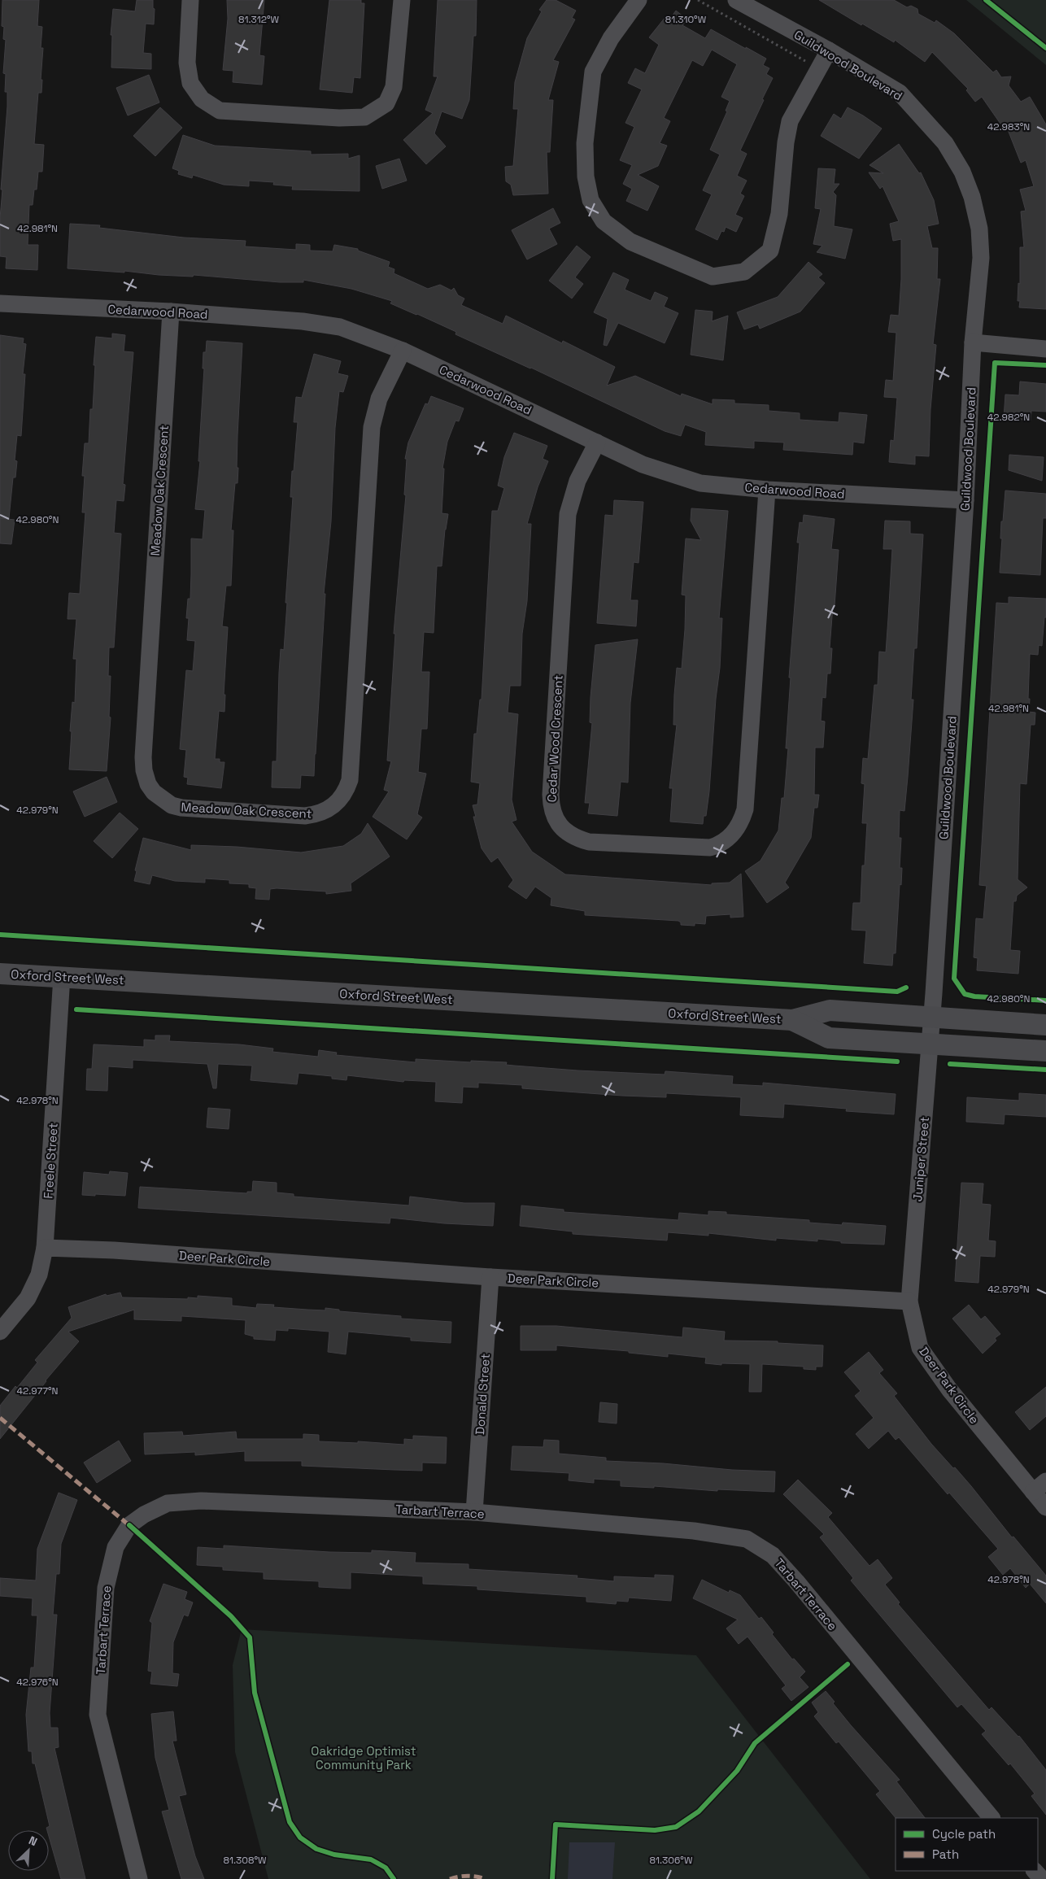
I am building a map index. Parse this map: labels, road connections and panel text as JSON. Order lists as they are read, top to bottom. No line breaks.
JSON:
{"streets":{"main road":["Oxford Street West"],"street":["Guildwood Boulevard","Cedarwood Road","Meadow Oak Crescent","Cedar Wood Crescent","Juniper Street","Freele Street","Deer Park Circle","Donald Street","Tarbart Terrace"]},"crossings":[["Guildwood Boulevard","Cedarwood Road"],["Guildwood Boulevard","Oxford Street West"],["Guildwood Boulevard","Juniper Street"],["Cedarwood Road","Meadow Oak Crescent"],["Cedarwood Road","Cedar Wood Crescent"],["Oxford Street West","Juniper Street"],["Oxford Street West","Freele Street"],["Juniper Street","Deer Park Circle"],["Freele Street","Deer Park Circle"],["Deer Park Circle","Donald Street"],["Donald Street","Tarbart Terrace"]],"parks":["Oakridge Optimist Community Park"],"legend":["Cycle path","Path"],"north":"top right","coordinates":["81.312°W","81.310°W","42.983°N","42.981°N","42.982°N","42.980°N","42.979°N","42.978°N","42.977°N","42.976°N","81.308°W","81.306°W"]}
